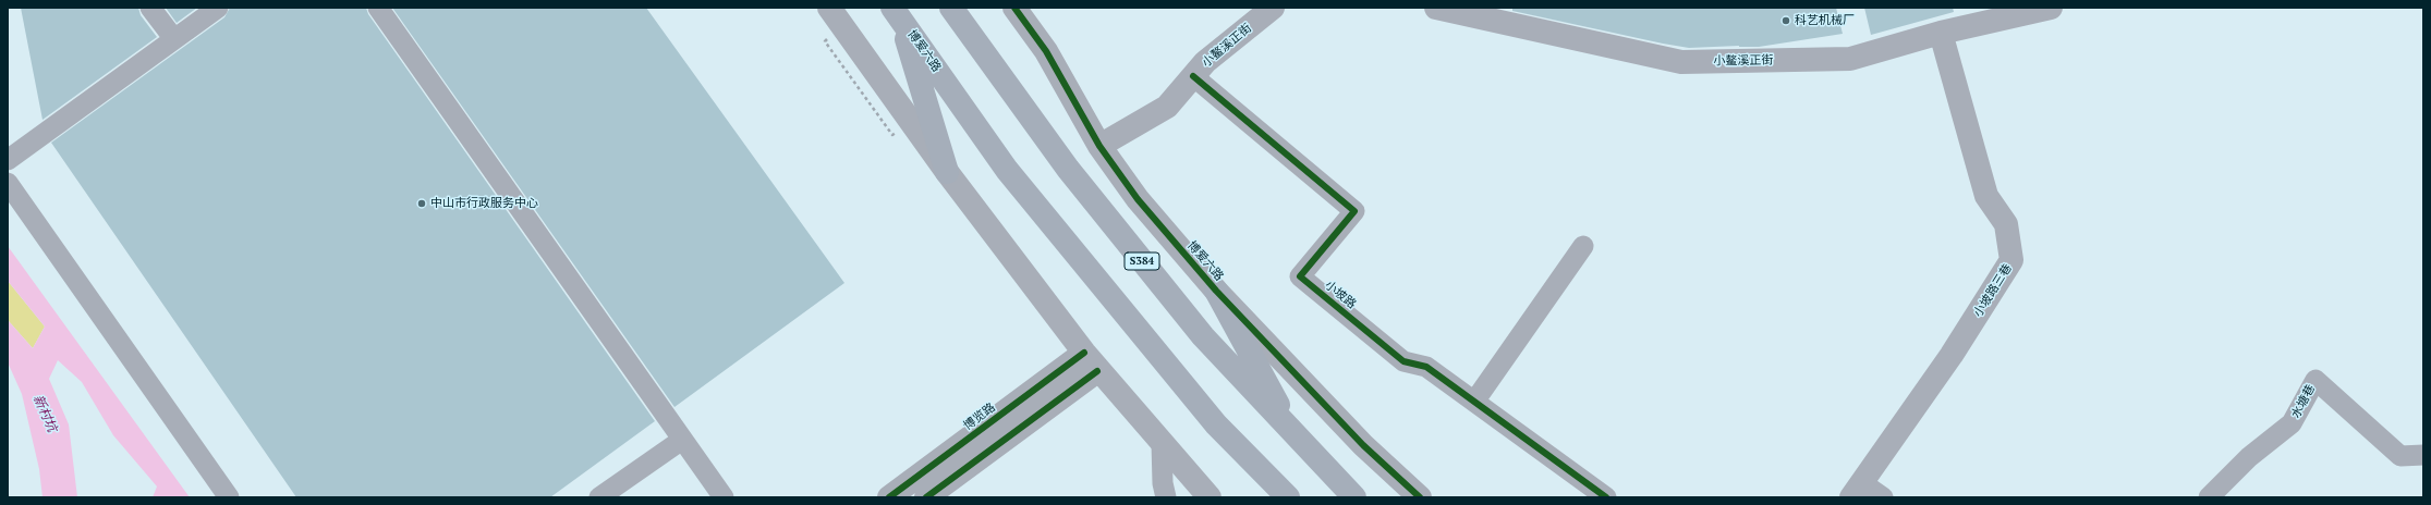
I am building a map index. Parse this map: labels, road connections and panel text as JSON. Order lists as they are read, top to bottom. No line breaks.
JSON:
{"streets":{"highway":["博爱六路","S384"],"street":["小鳌溪正街","小坡路三巷","小坡路","水塘巷","博览路"]},"crossings":[["小鳌溪正街","博爱六路"],["小鳌溪正街","小坡路三巷"],["小鳌溪正街","小坡路"]],"water":["新村坑"],"places":["科艺机械厂","中山市行政服务中心"]}
